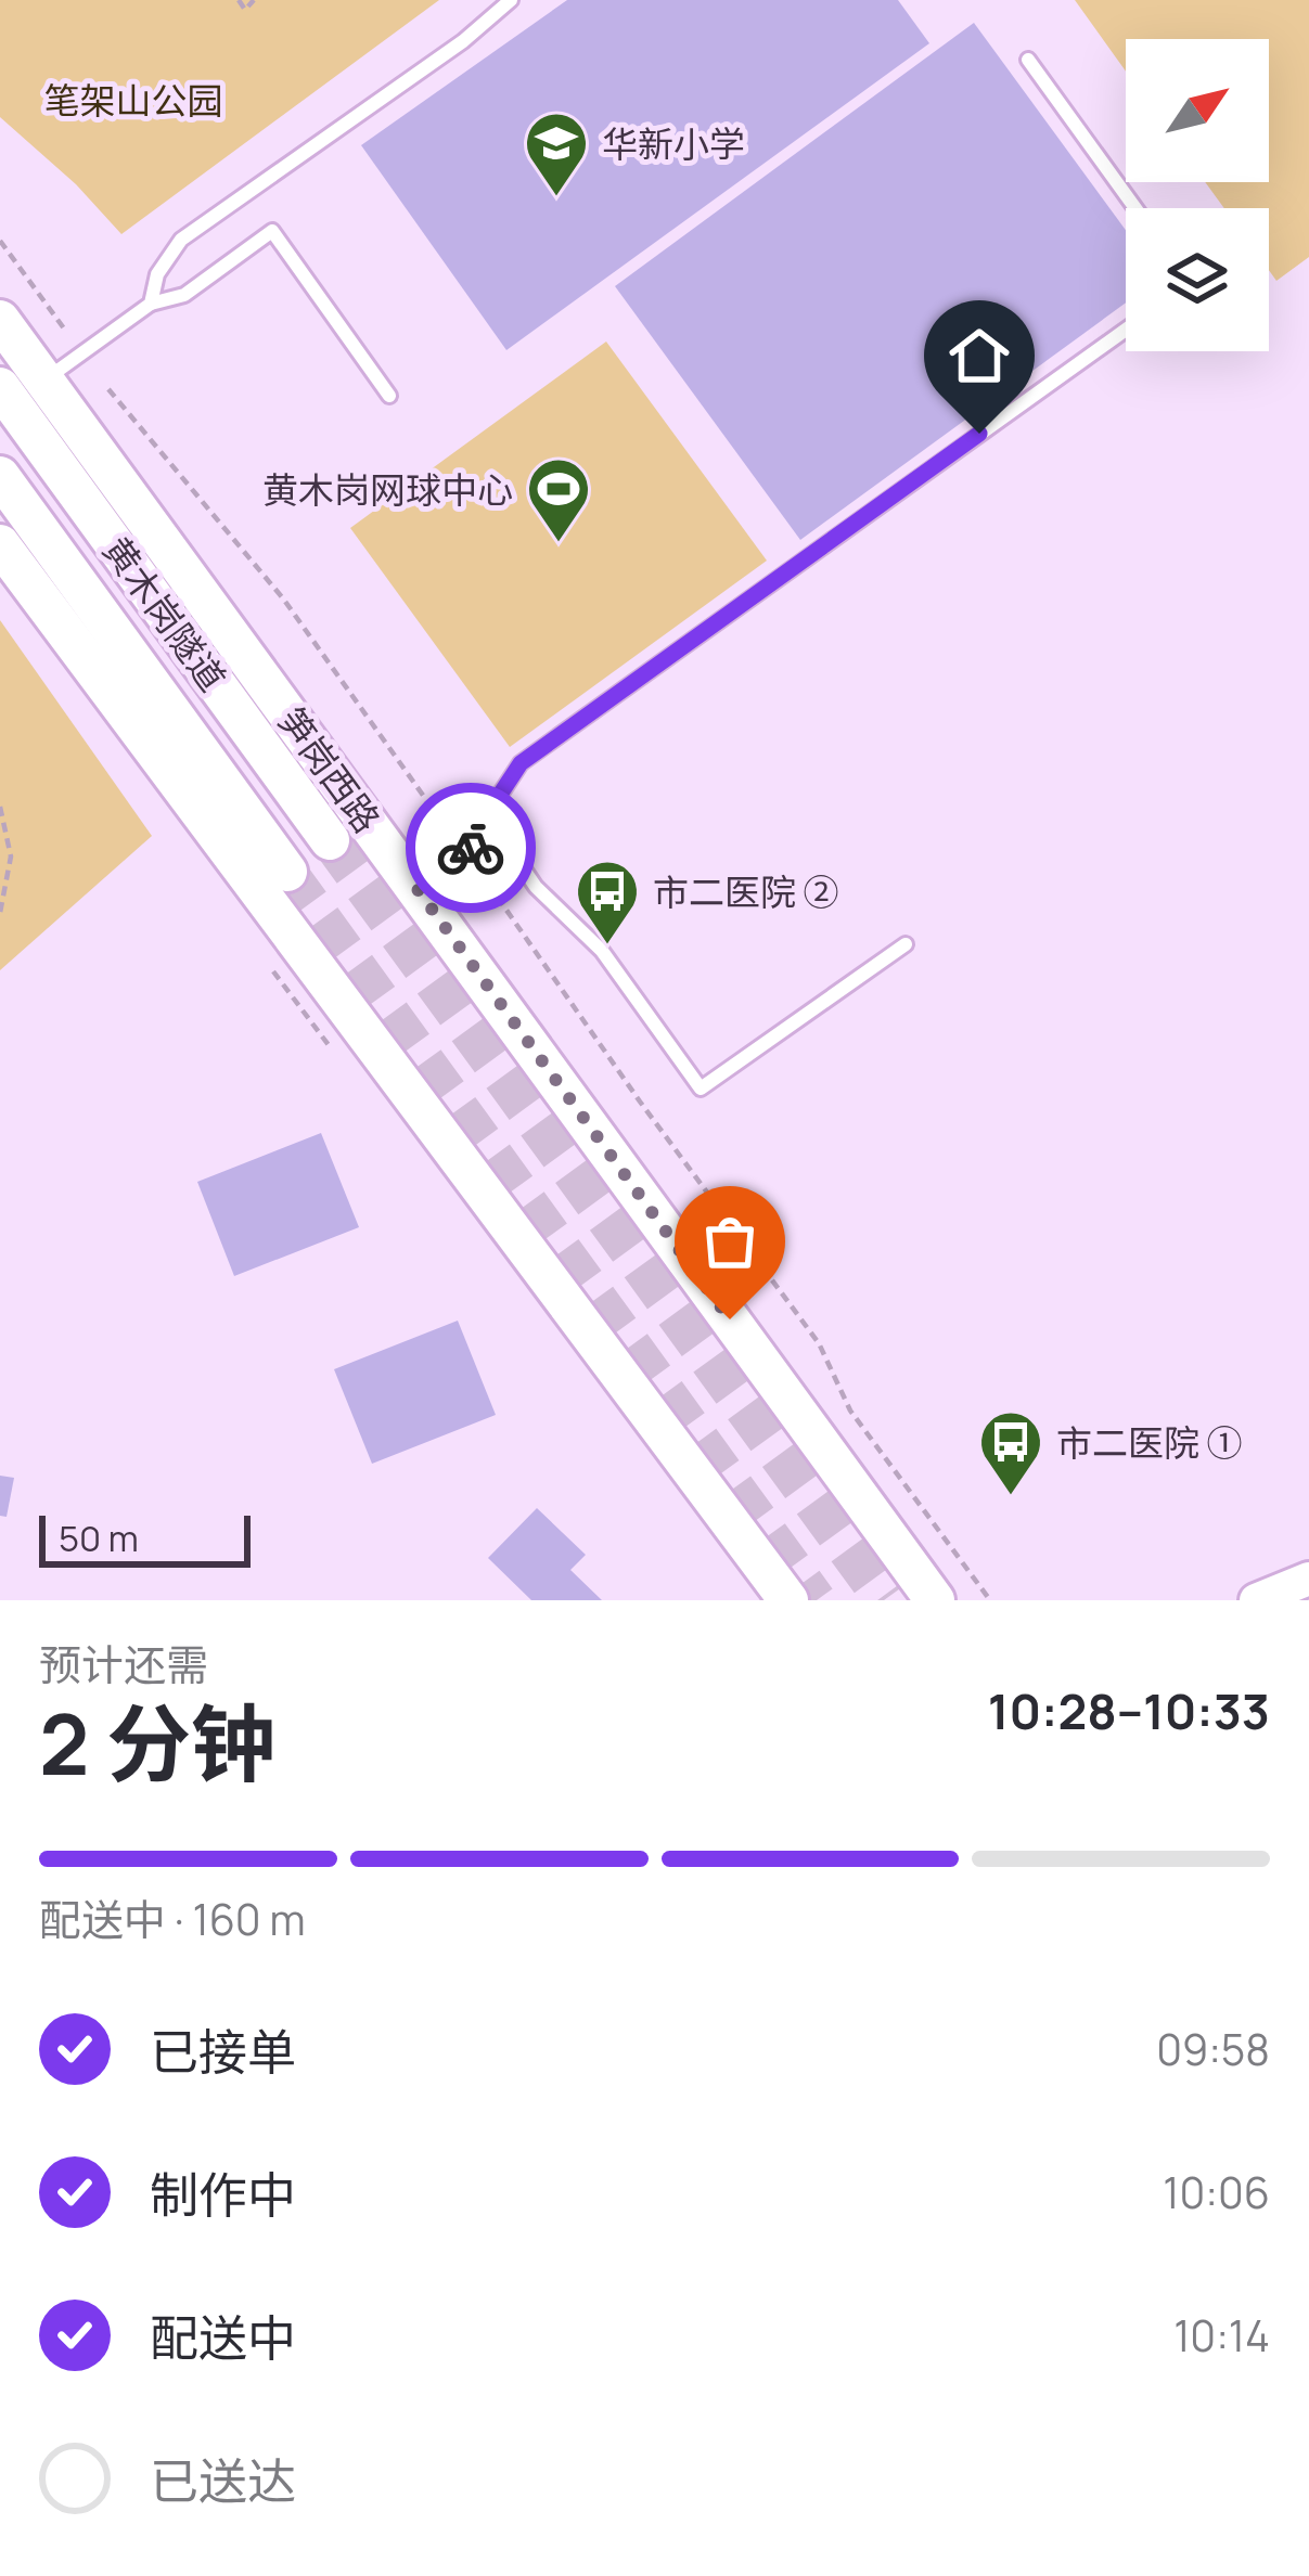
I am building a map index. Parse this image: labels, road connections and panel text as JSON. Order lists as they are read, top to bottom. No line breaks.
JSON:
{"streets":{"main road":["黄木岗隧道","笋岗西路"]},"parks":["笔架山公园"],"places":{"school or university":["华新小学"],"sports":["黄木岗网球中心"],"bus stop":["市二医院 ②","市二医院 ①"]},"scale_bar":"50 m","north":"top right","page":{"scale":"50 m","heading":["2 分钟","预计还需","10:28–10:33"],"bar":"配送中 · 160 m","list":[["已接单","09:58"],["制作中","10:06"],["配送中","10:14"],"已送达"]}}
